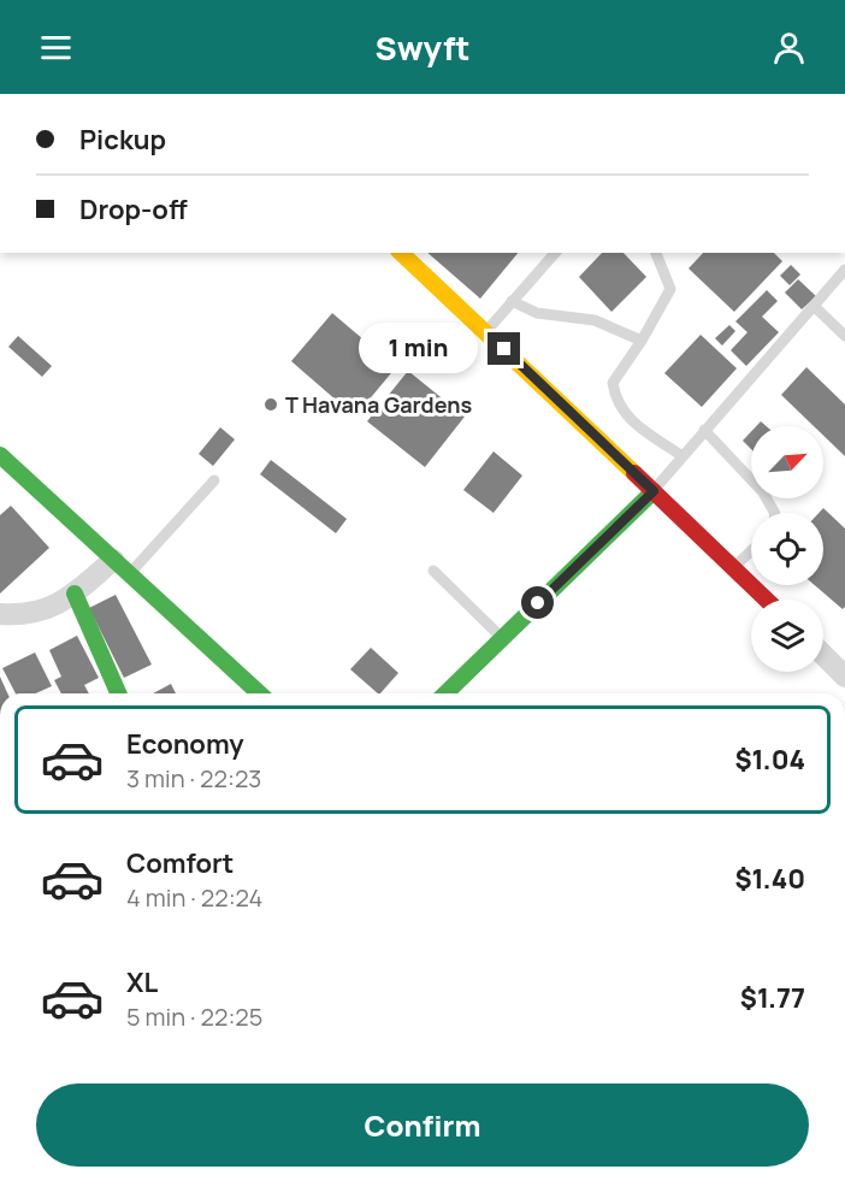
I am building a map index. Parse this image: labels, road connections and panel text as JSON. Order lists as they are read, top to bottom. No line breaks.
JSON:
{"places":["T Havana Gardens"],"north":"top right","page":{"header":"Swyft","banner":["Pickup","Drop-off"],"bubble":"1 min","list":[{"name":"Economy","note":"3 min · 22:23","value":"$1.04"},{"name":"Comfort","note":"4 min · 22:24","value":"$1.40"},{"name":"XL","note":"5 min · 22:25","value":"$1.77"}],"buttons":"Confirm"}}
